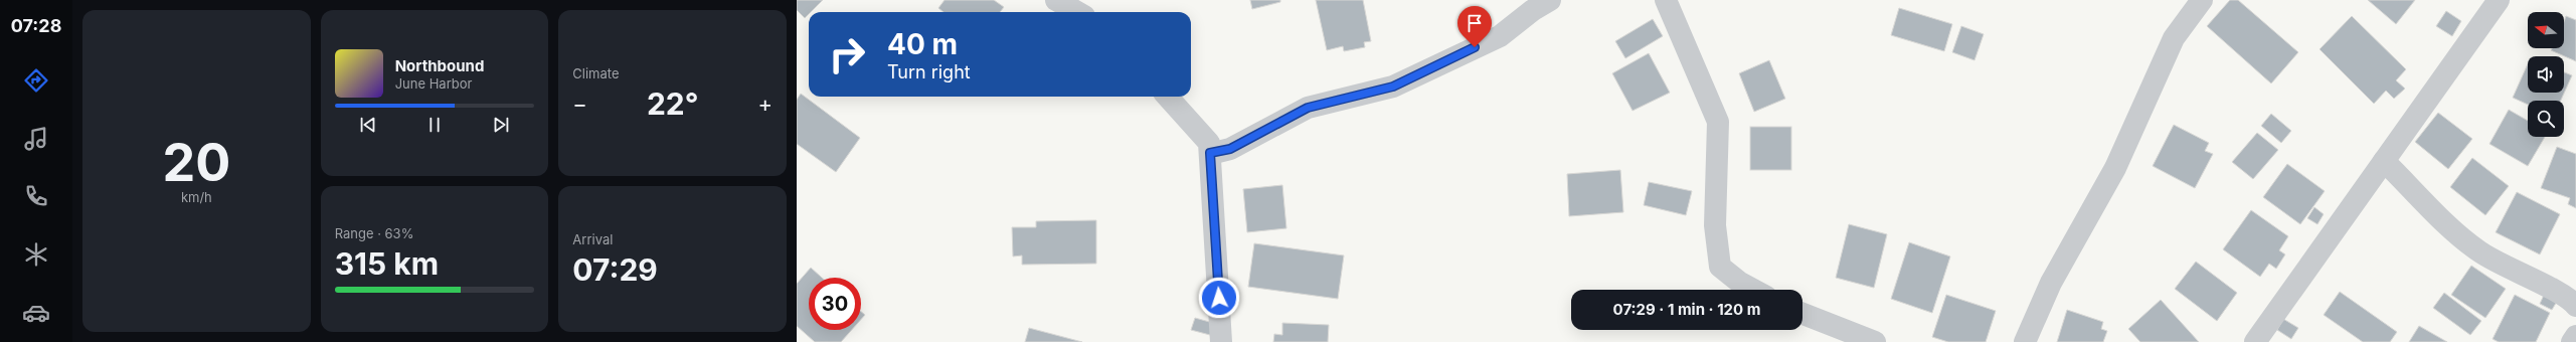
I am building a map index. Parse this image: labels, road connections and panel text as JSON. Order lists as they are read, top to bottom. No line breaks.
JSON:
{"north":"left","page":{"tabs":"07:28","tile":[["20","km/h"],"Climate",["Range · 63%","315 km"],["Arrival","07:29"]],"turn":["40 m","Turn right"],"song":["Northbound","June Harbor"],"heat":["−","22°","+"],"limit":"30","trip":"07:29 · 1 min · 120 m"}}
